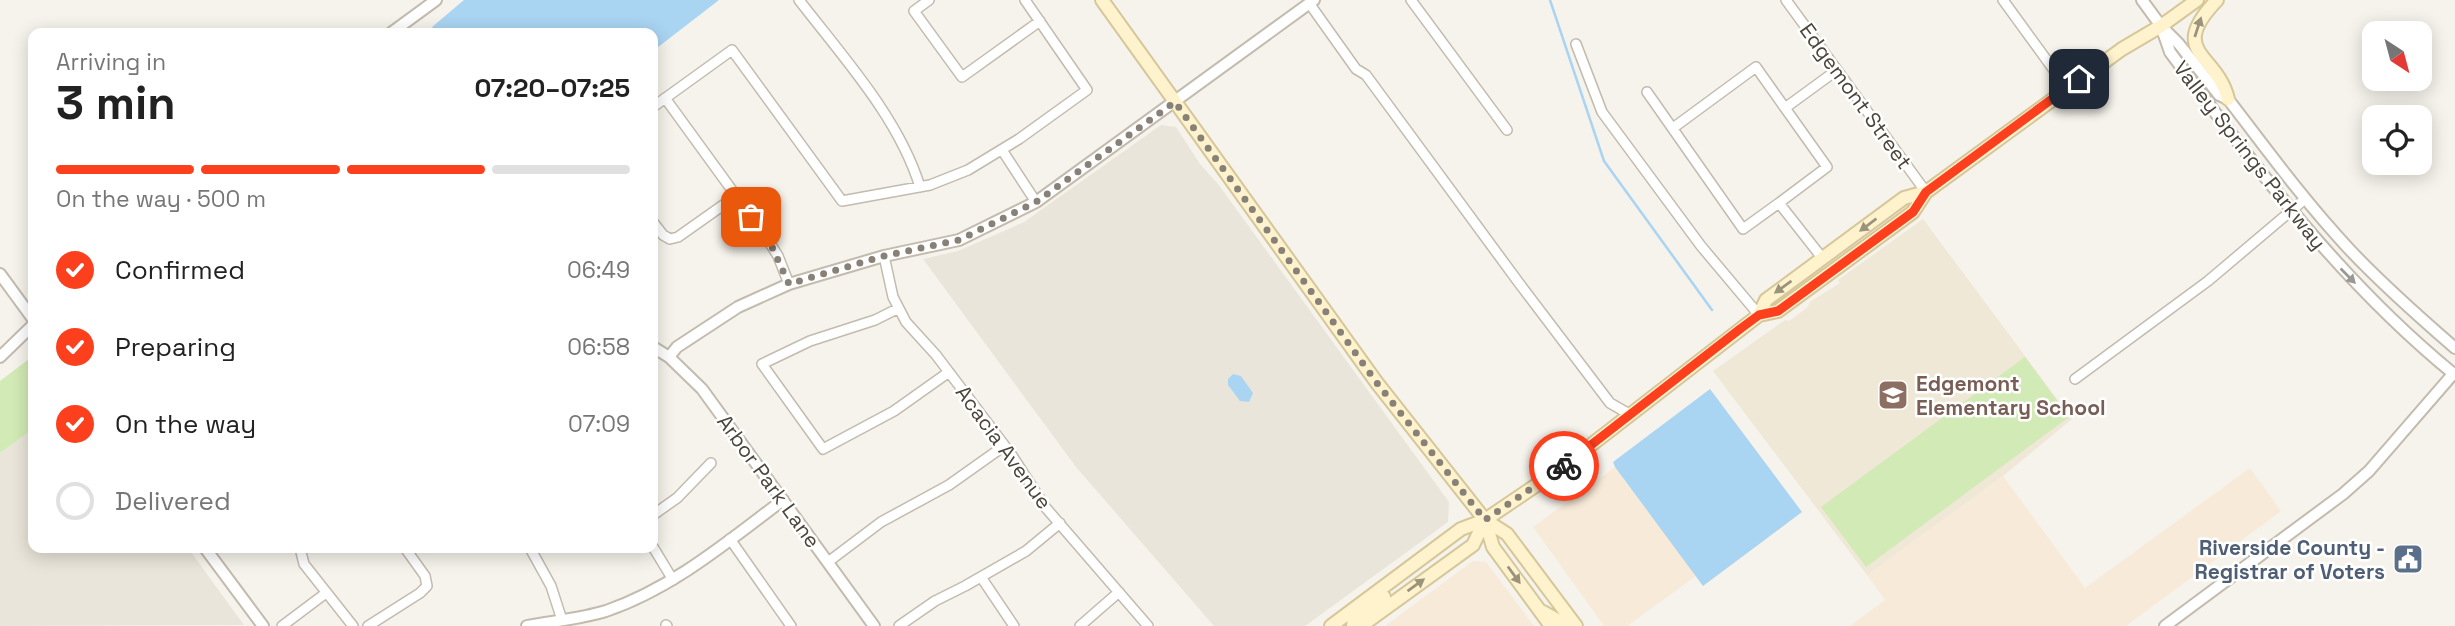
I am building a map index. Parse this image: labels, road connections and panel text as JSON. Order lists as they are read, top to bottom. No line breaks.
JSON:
{"streets":{"street":["Edgemont Street","Valley Springs Parkway","Acacia Avenue","Arbor Park Lane"]},"places":{"school or university":["Edgemont Elementary School"],"public building":["Riverside County - Registrar of Voters"]},"north":"bottom right","page":{"heading":["3 min","Arriving in","07:20–07:25"],"bar":"On the way · 500 m","list":[["Confirmed","06:49"],["Preparing","06:58"],["On the way","07:09"],"Delivered"]}}
